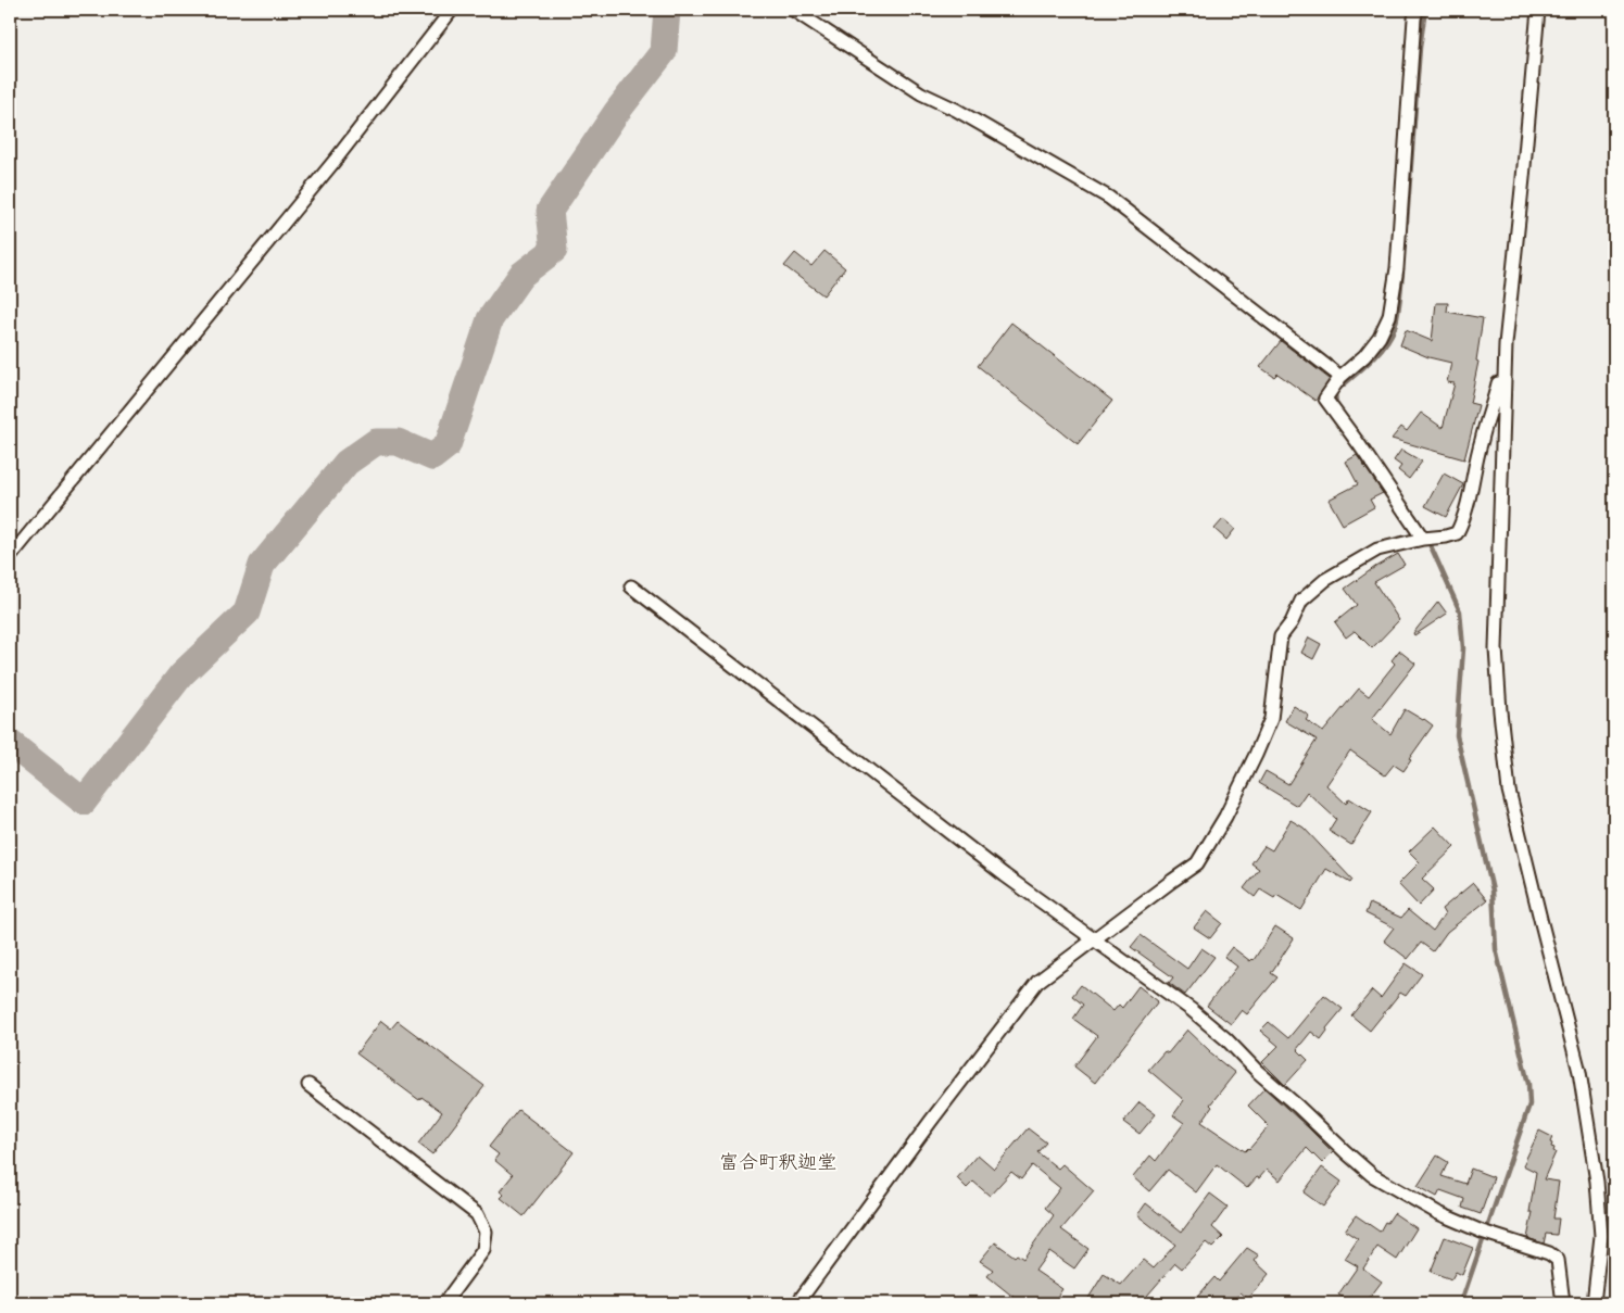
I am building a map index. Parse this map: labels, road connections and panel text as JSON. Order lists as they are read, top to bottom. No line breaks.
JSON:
{"districts":["富合町釈迦堂"]}
